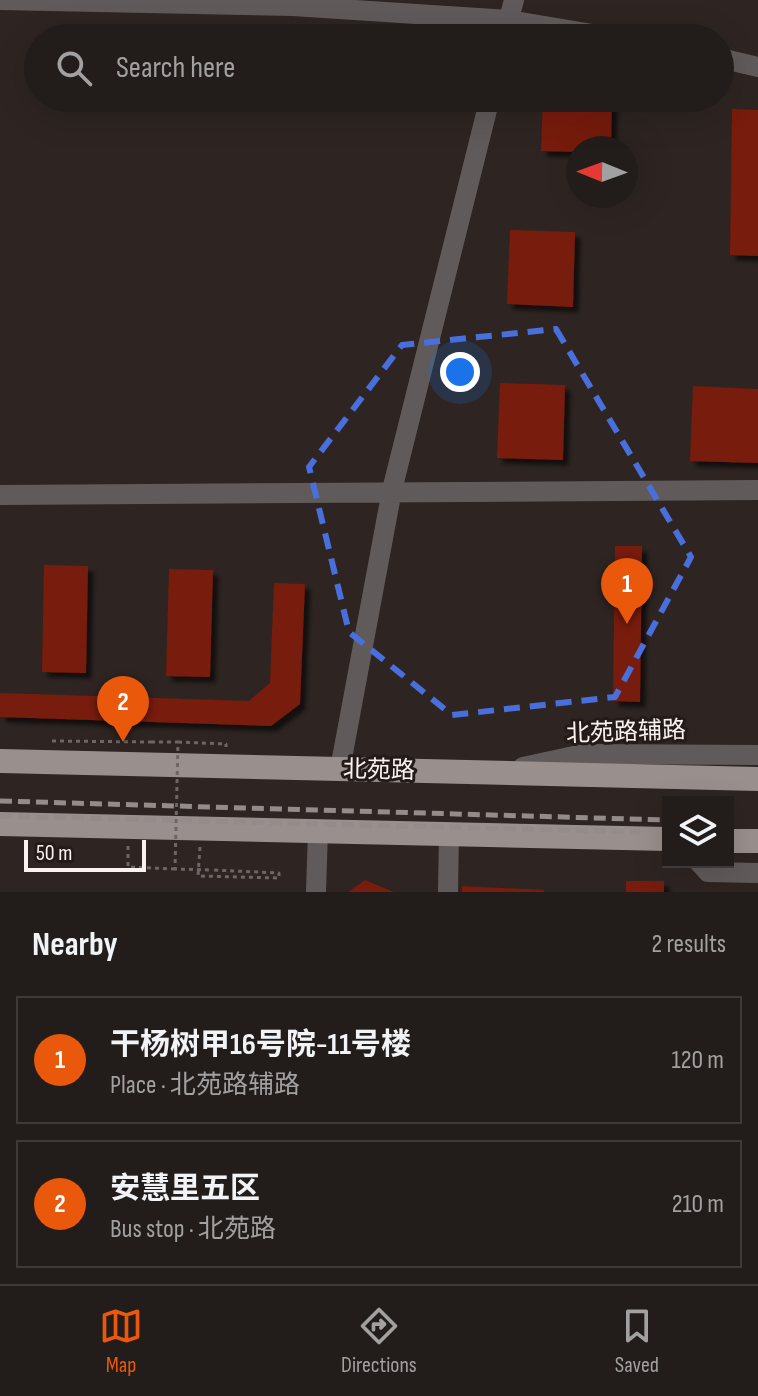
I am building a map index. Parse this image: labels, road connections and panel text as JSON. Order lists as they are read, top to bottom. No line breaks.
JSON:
{"streets":{"main road":["北苑路"],"street":["北苑路辅路"]},"crossings":[["北苑路辅路","北苑路"]],"scale_bar":"50 m","north":"left","page":{"search":"Search here","pins":["1","2"],"scale":"50 m","heading":["Nearby","2 results"],"list":[{"mark":"1","name":"干杨树甲16号院-11号楼","note":"Place · 北苑路辅路","value":"120 m"},{"mark":"2","name":"安慧里五区","note":"Bus stop · 北苑路","value":"210 m"}],"nav":["Map","Directions","Saved"]}}
